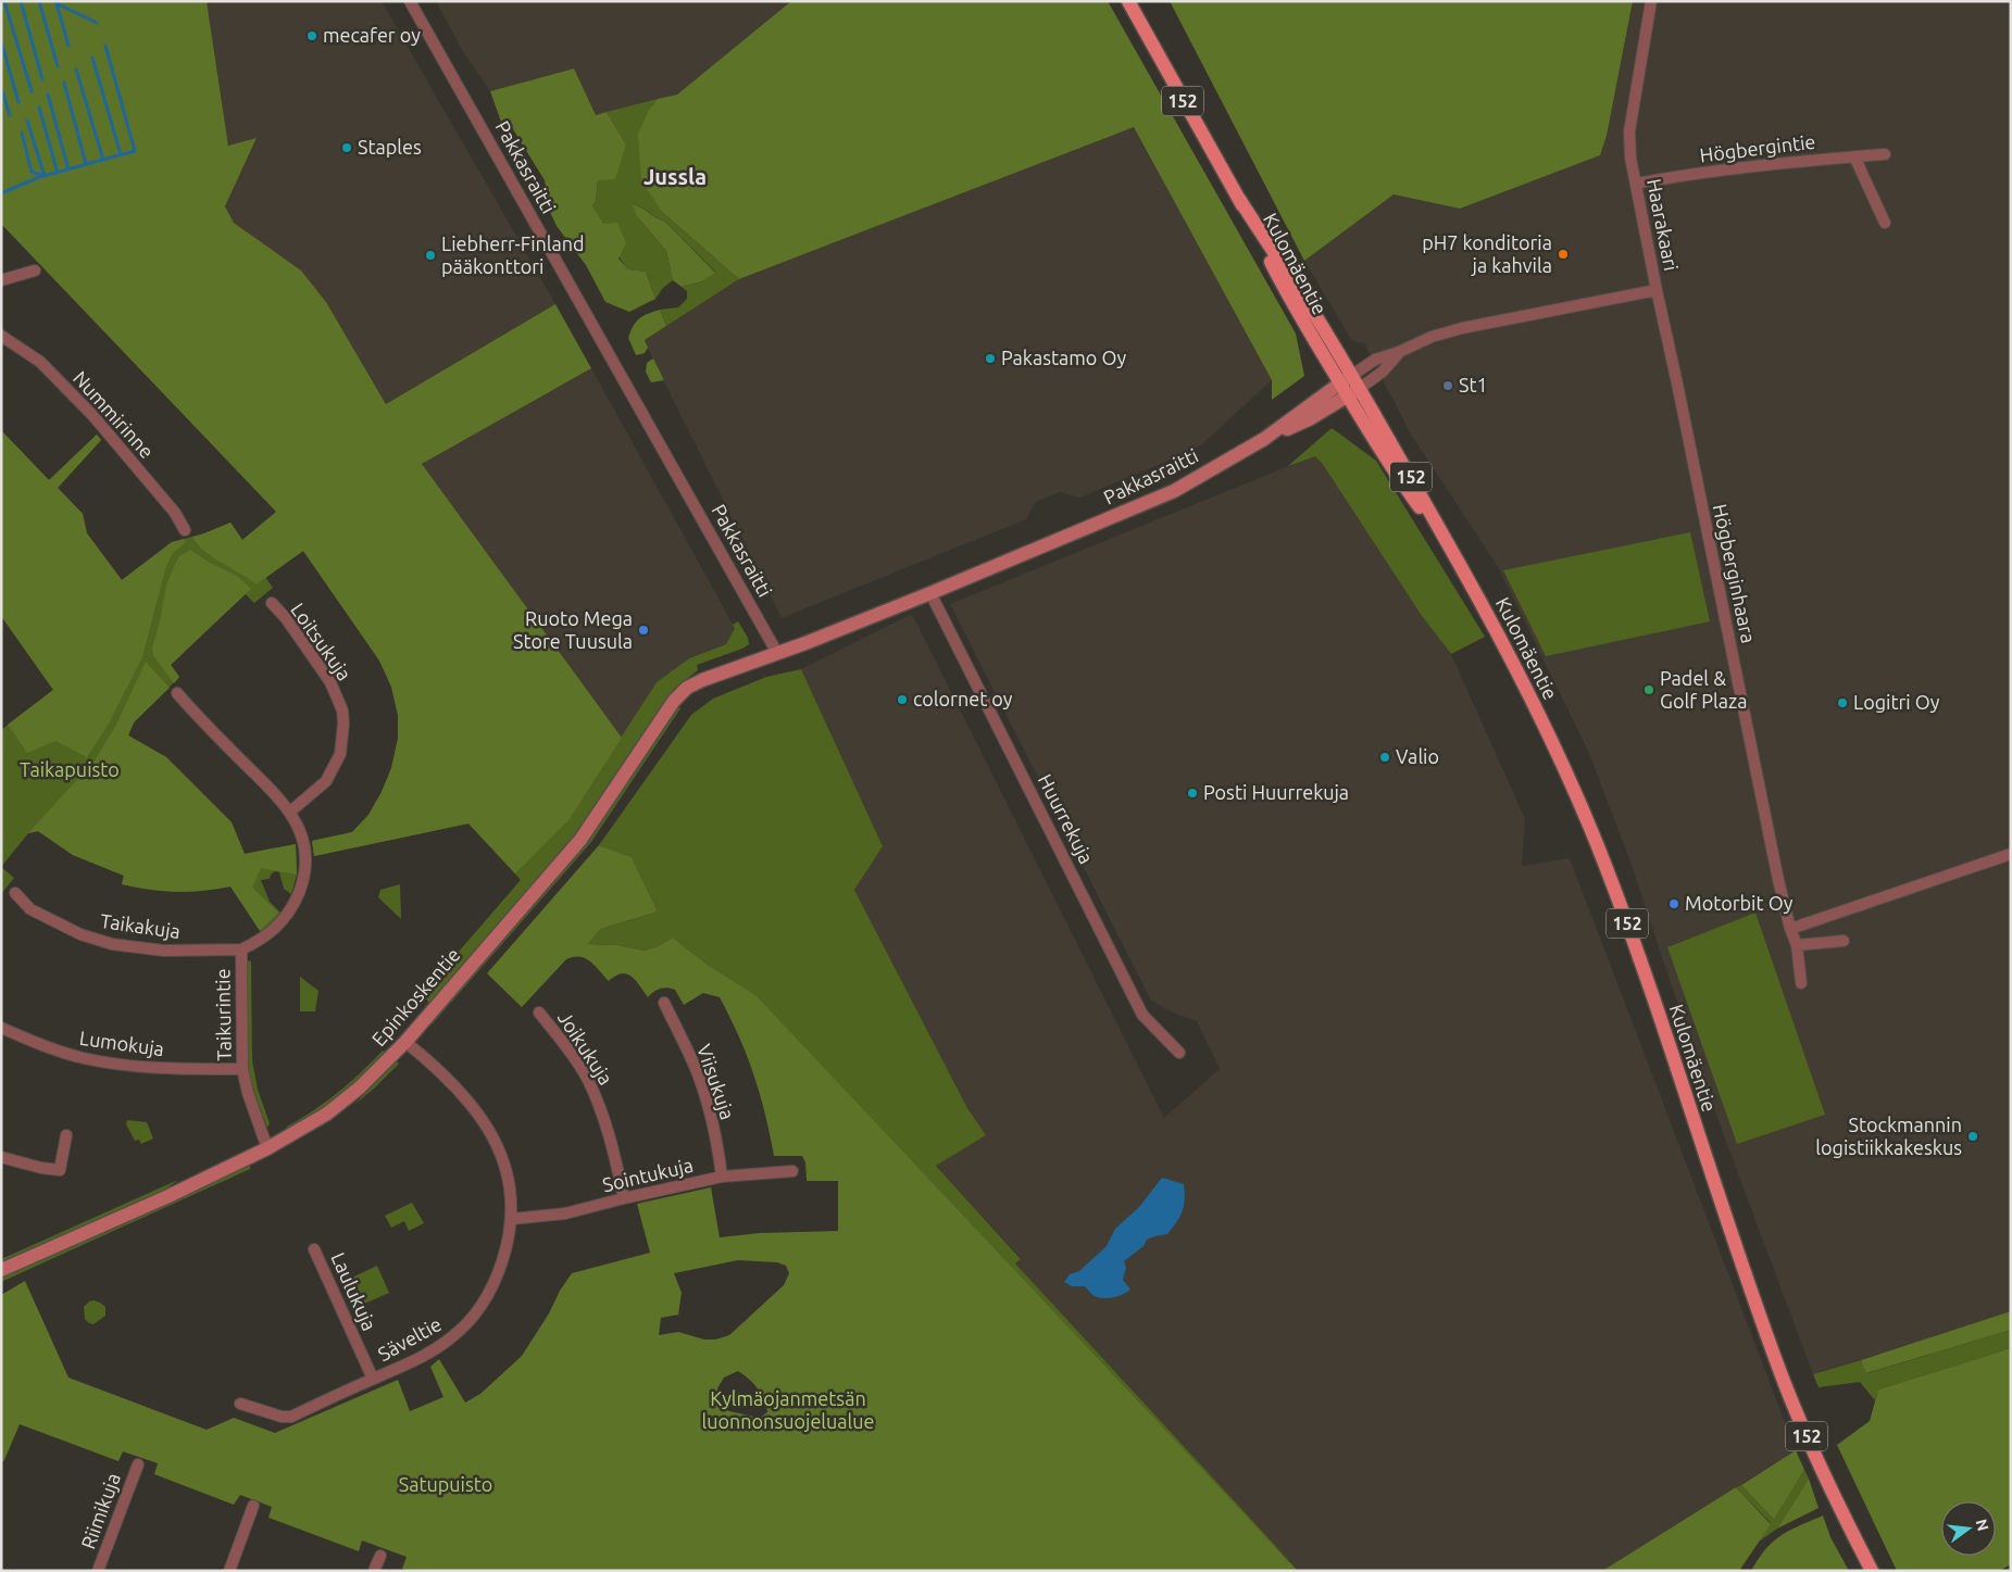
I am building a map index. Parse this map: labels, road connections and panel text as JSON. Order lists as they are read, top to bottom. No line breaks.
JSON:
{"streets":{"main road":["152","Kulomäentie"],"street":["Högbergintie","Pakkasraitti","Haarakaari","Nummirinne","Högberginhaara","Loitsukuja","Huurrekuja","Taikakuja","Epinkoskentie","Taikurintie","Lumokuja","Joikukuja","Viisukuja","Sointukuja","Laulukuja","Säveltie","Riimikuja"]},"crossings":[["Högbergintie","Haarakaari"],["Pakkasraitti","Haarakaari"],["Pakkasraitti","Kulomäentie"],["Pakkasraitti","Huurrekuja"],["Pakkasraitti","Epinkoskentie"],["Haarakaari","Kulomäentie"],["Haarakaari","Högberginhaara"],["Loitsukuja","Taikurintie"],["Taikakuja","Taikurintie"],["Epinkoskentie","Taikurintie"],["Epinkoskentie","Säveltie"],["Taikurintie","Lumokuja"],["Joikukuja","Sointukuja"],["Viisukuja","Sointukuja"],["Sointukuja","Säveltie"],["Laulukuja","Säveltie"]],"districts":["Jussla"],"parks":["Taikapuisto","Kylmäojanmetsän luonnonsuojelualue","Satupuisto"],"places":["mecafer oy","Staples","pH7 konditoria ja kahvila","Liebherr-Finland pääkonttori","Pakastamo Oy","St1","Ruoto Mega Store Tuusula","Padel & Golf Plaza","colornet oy","Logitri Oy","Valio","Posti Huurrekuja","Motorbit Oy","Stockmannin logistiikkakeskus"],"north":"right"}
